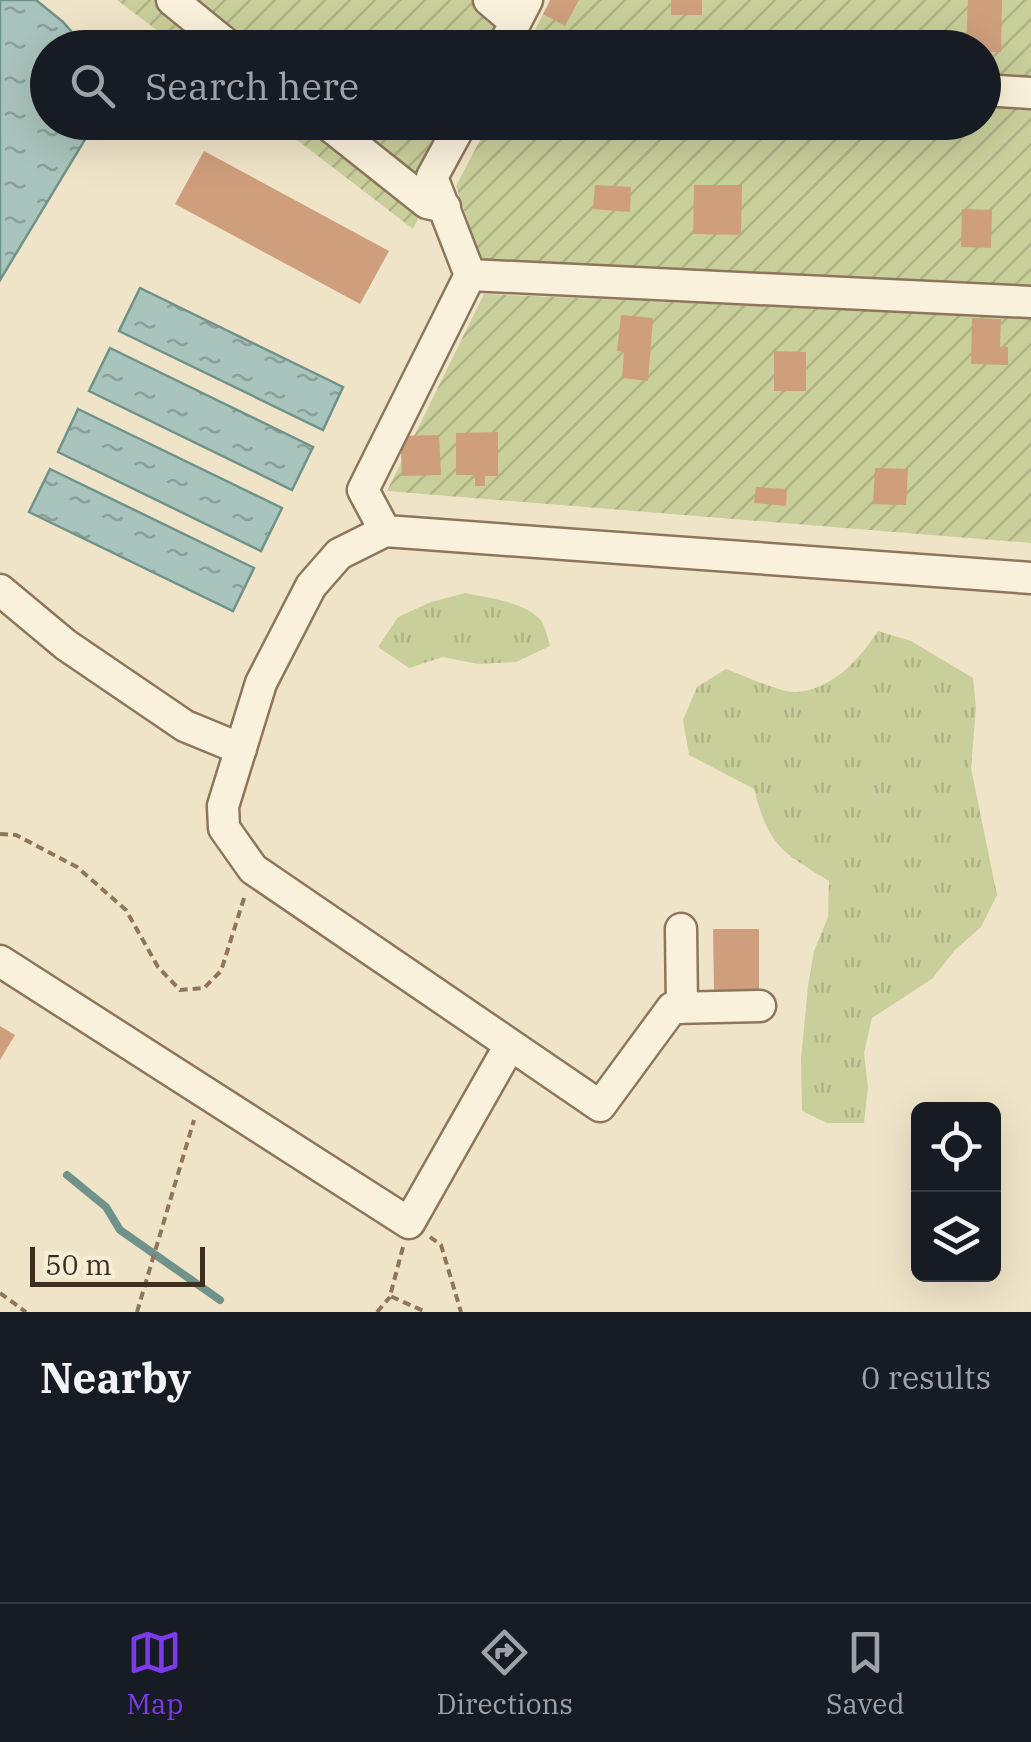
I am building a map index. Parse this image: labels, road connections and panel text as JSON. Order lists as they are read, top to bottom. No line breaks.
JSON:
{"scale_bar":"50 m","page":{"search":"Search here","scale":"50 m","heading":["Nearby","0 results"],"nav":["Map","Directions","Saved"]}}
